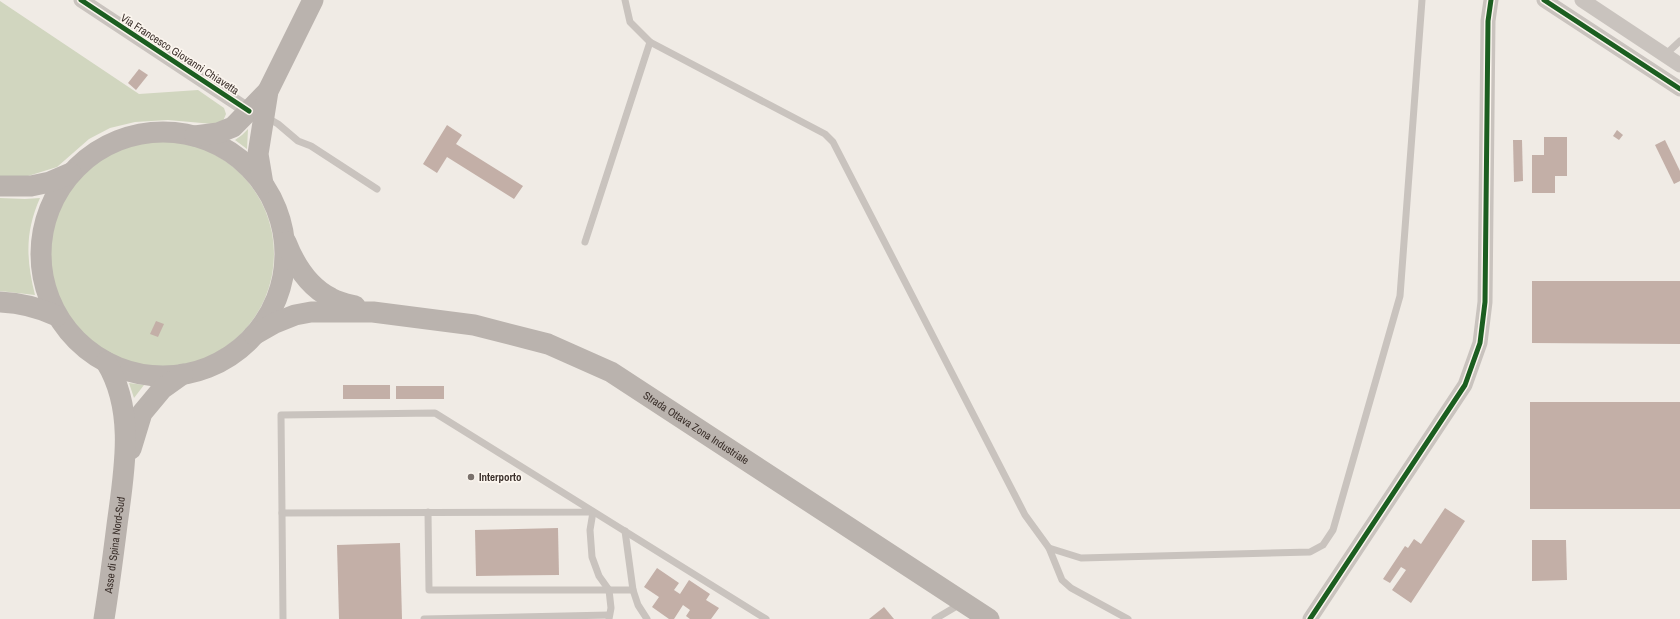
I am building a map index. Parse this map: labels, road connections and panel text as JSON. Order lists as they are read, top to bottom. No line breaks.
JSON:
{"streets":{"main road":["Strada Ottava Zona Industriale","Asse di Spina Nord-Sud"],"street":["Via Francesco Giovanni Chiavetta"]},"places":["Interporto"]}
